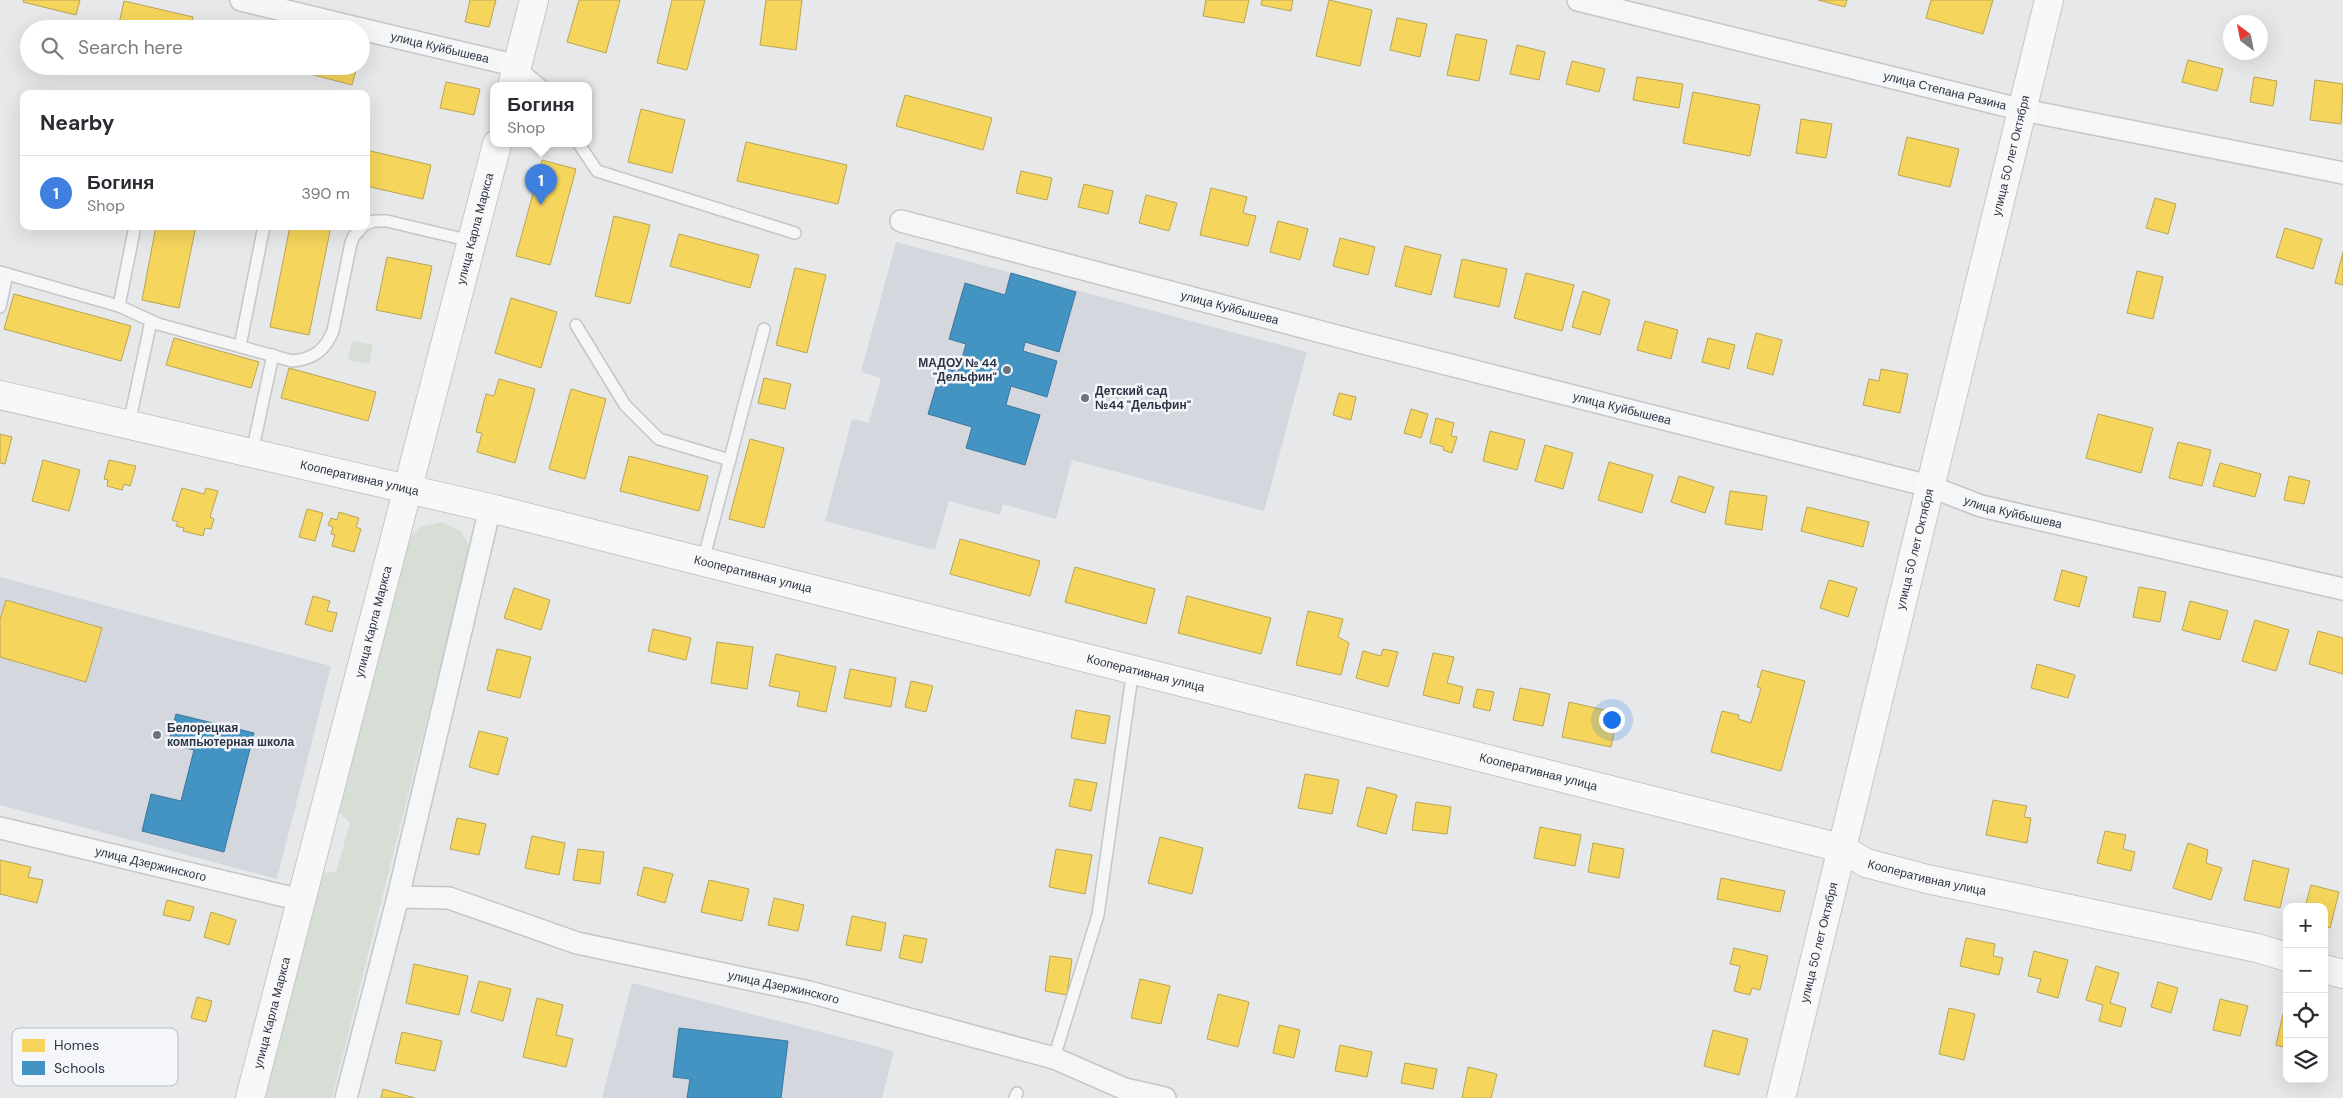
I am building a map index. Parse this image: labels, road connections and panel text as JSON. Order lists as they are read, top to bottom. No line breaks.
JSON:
{"streets":{"street":["улица Куйбышева","улица Степана Разина","улица 50 лет Октября","улица Карла Маркса","Кооперативная улица","улица Дзержинского"]},"crossings":[["улица Куйбышева","улица 50 лет Октября"],["улица Степана Разина","улица 50 лет Октября"],["улица 50 лет Октября","Кооперативная улица"],["улица Карла Маркса","Кооперативная улица"],["улица Карла Маркса","улица Дзержинского"]],"places":["МАДОУ № 44 \"Дельфин\"","Детский сад №44 \"Дельфин\"","Белорецкая компьютерная школа"],"legend":["Homes","Schools"],"north":"top left","page":{"search":"Search here","popup":["Богиня","Shop"],"heading":"Nearby","list":[{"mark":"1","name":"Богиня","note":"Shop","value":"390 m"}],"pins":"1","map_buttons":["+","−"]}}
